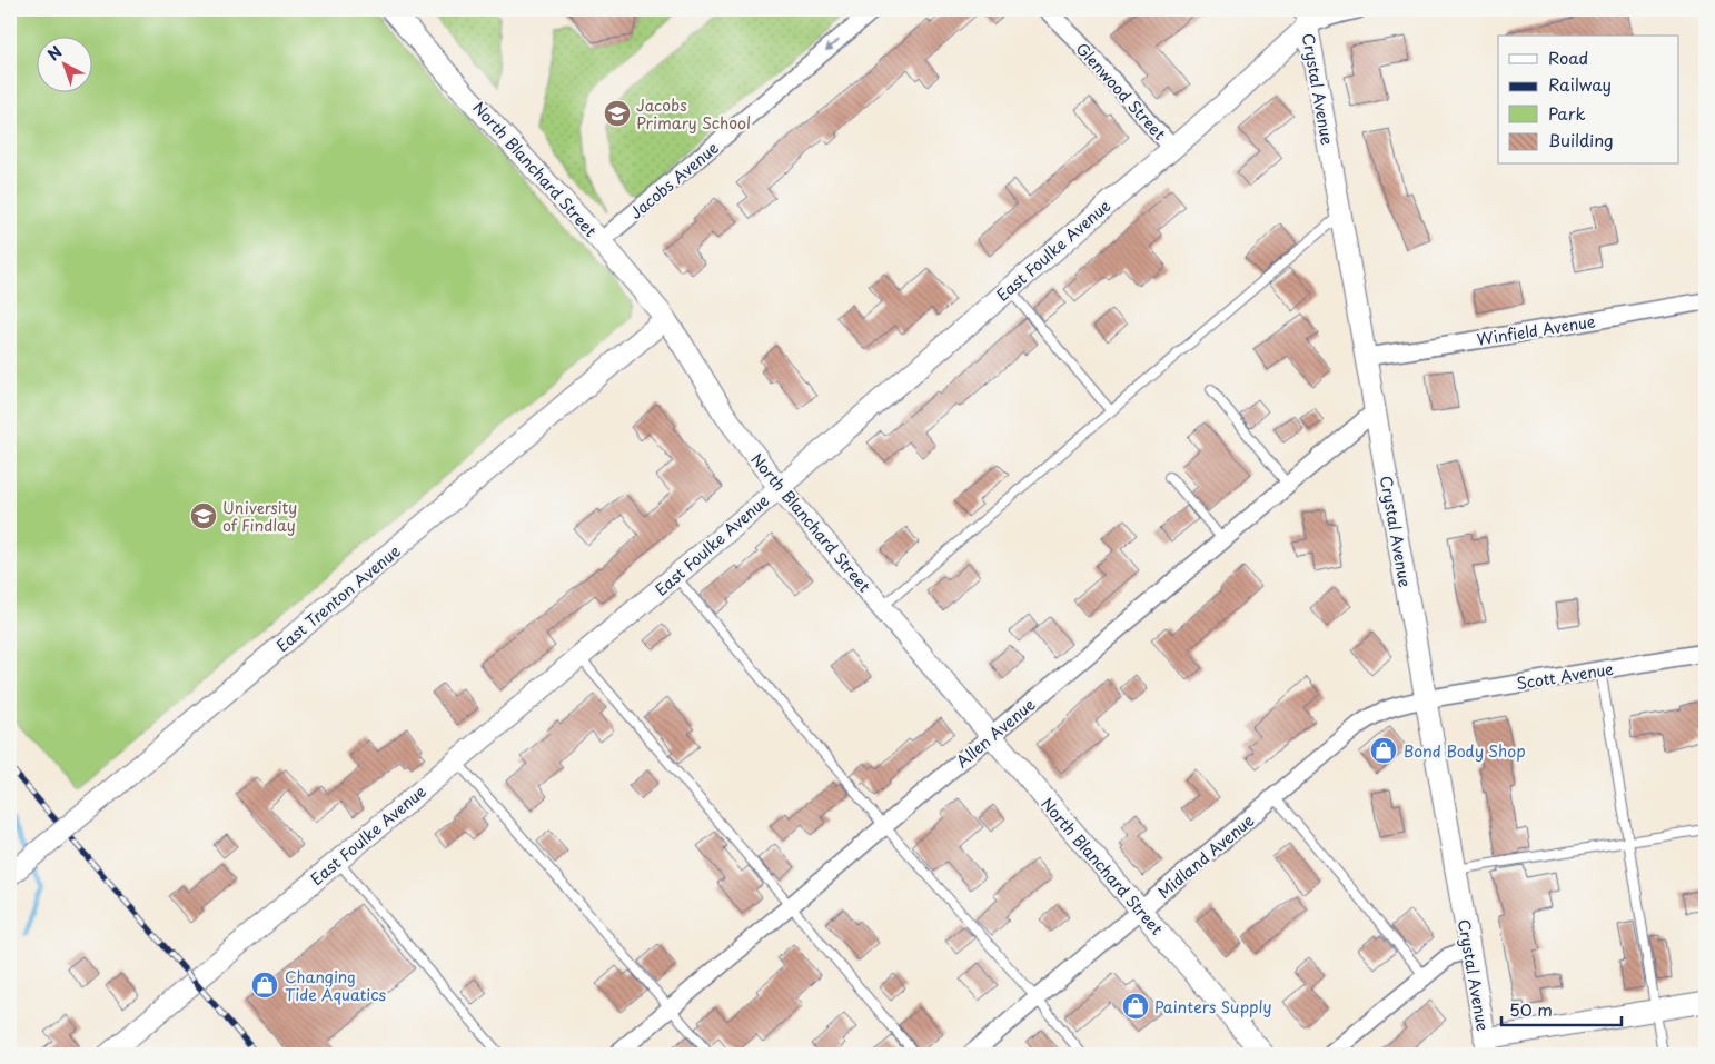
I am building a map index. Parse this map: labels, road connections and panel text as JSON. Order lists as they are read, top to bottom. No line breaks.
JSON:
{"streets":{"street":["Crystal Avenue","Glenwood Street","North Blanchard Street","Jacobs Avenue","East Foulke Avenue","Winfield Avenue","East Trenton Avenue","Scott Avenue","Allen Avenue","Midland Avenue"]},"crossings":[["Crystal Avenue","East Foulke Avenue"],["Crystal Avenue","Winfield Avenue"],["Crystal Avenue","Scott Avenue"],["Crystal Avenue","Allen Avenue"],["Crystal Avenue","Midland Avenue"],["Glenwood Street","East Foulke Avenue"],["North Blanchard Street","Jacobs Avenue"],["North Blanchard Street","East Foulke Avenue"],["North Blanchard Street","East Trenton Avenue"],["North Blanchard Street","Allen Avenue"],["North Blanchard Street","Midland Avenue"],["Scott Avenue","Midland Avenue"]],"one_way":["Jacobs Avenue"],"places":{"school or university":["Jacobs Primary School","University of Findlay"],"shop":["Bond Body Shop","Changing Tide Aquatics","Painters Supply"]},"legend":["Road","Railway","Park","Building"],"scale_bar":"50 m","north":"top left"}
